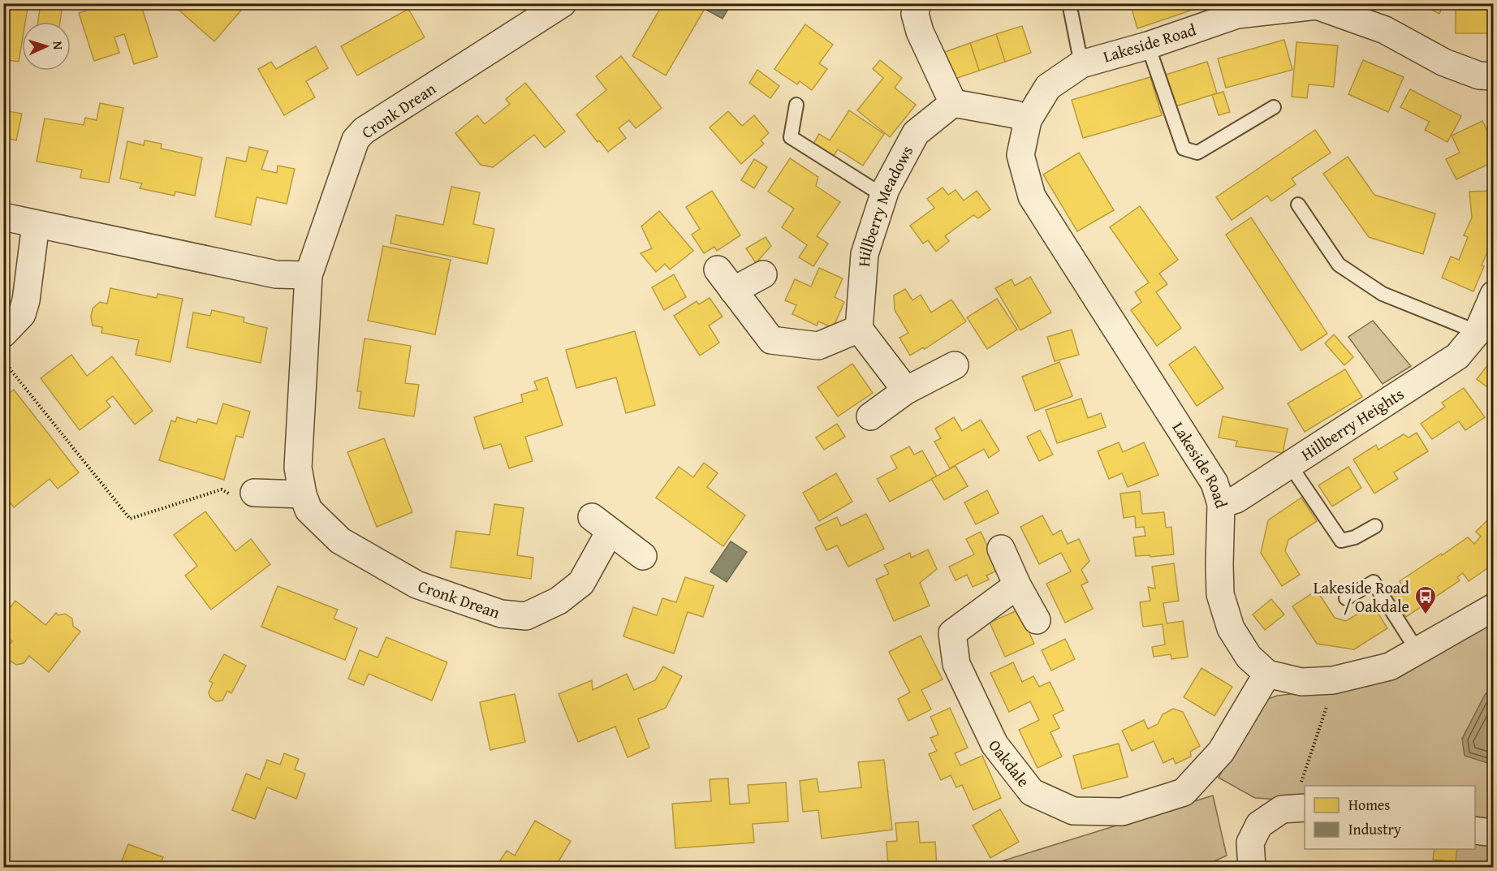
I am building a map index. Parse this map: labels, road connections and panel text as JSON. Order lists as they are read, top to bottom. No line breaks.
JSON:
{"streets":{"street":["Lakeside Road","Cronk Drean","Hillberry Meadows","Hillberry Heights","Oakdale"]},"crossings":[["Lakeside Road","Hillberry Heights"],["Lakeside Road","Oakdale"]],"places":{"bus stop":["Lakeside Road / Oakdale"]},"legend":["Homes","Industry"],"north":"right"}
